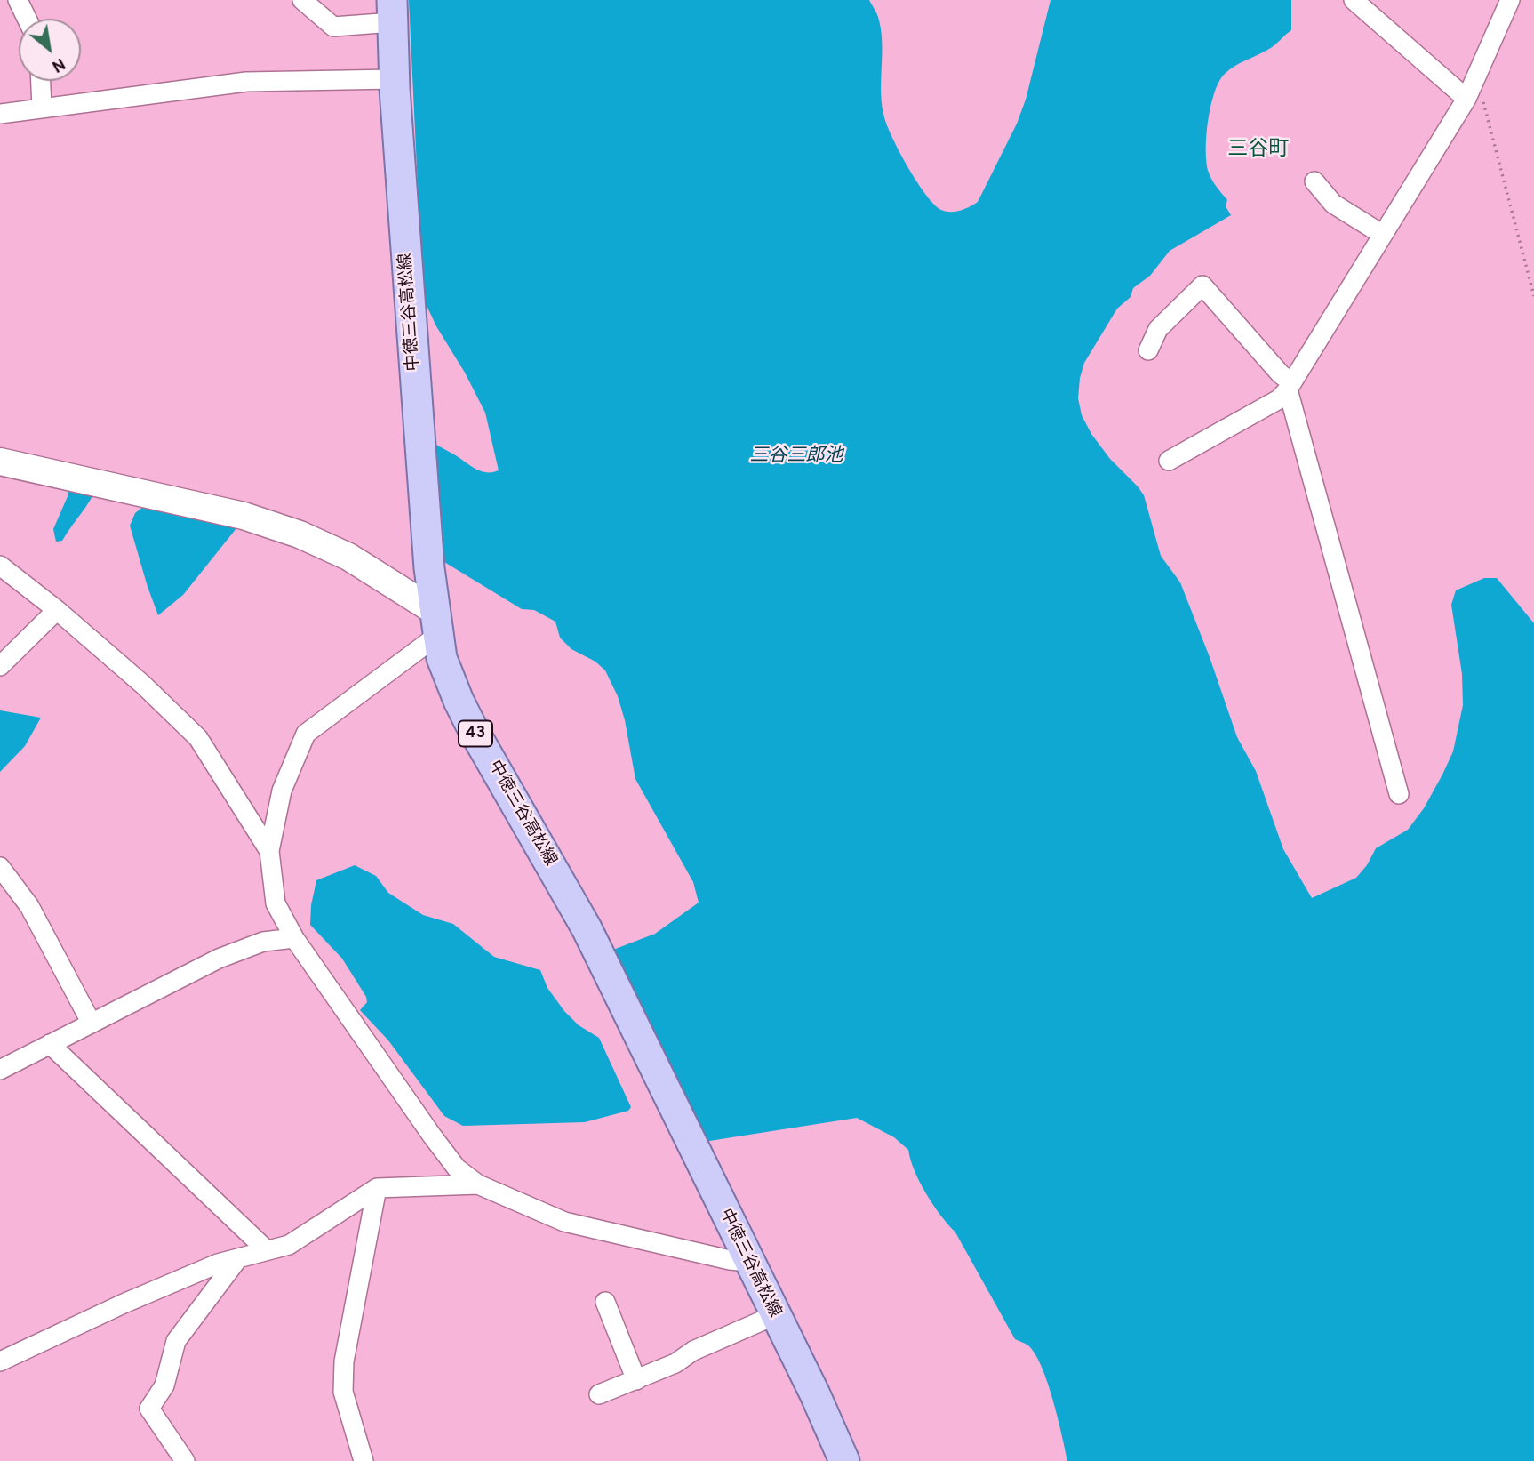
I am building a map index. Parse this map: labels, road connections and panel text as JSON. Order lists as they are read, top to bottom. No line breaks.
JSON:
{"streets":{"main road":["中徳三谷高松線","43"]},"districts":["三谷町"],"water":["三谷三郎池"],"north":"bottom right"}
